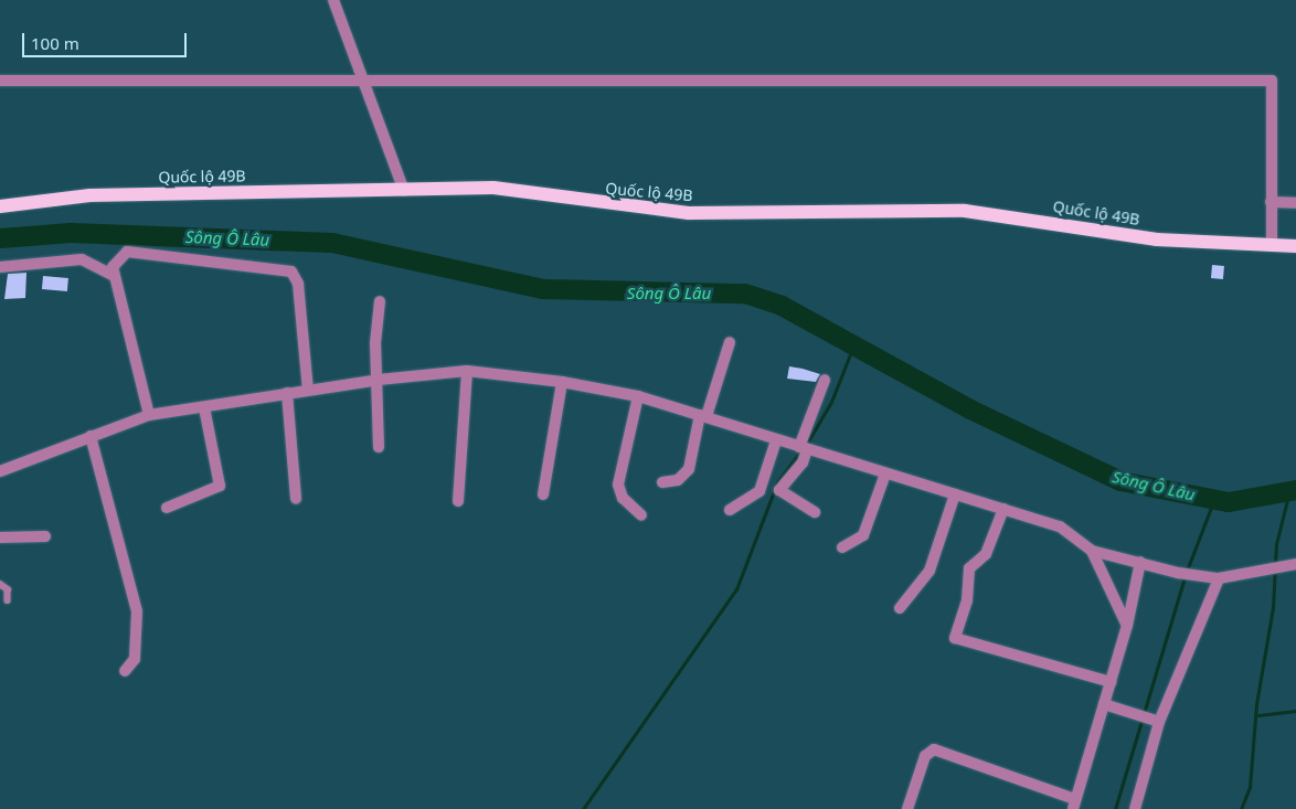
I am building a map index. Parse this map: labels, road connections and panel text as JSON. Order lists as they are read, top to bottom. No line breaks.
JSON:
{"streets":{"main road":["Quốc lộ 49B"]},"water":["Sông Ô Lâu"],"scale_bar":"100 m"}
